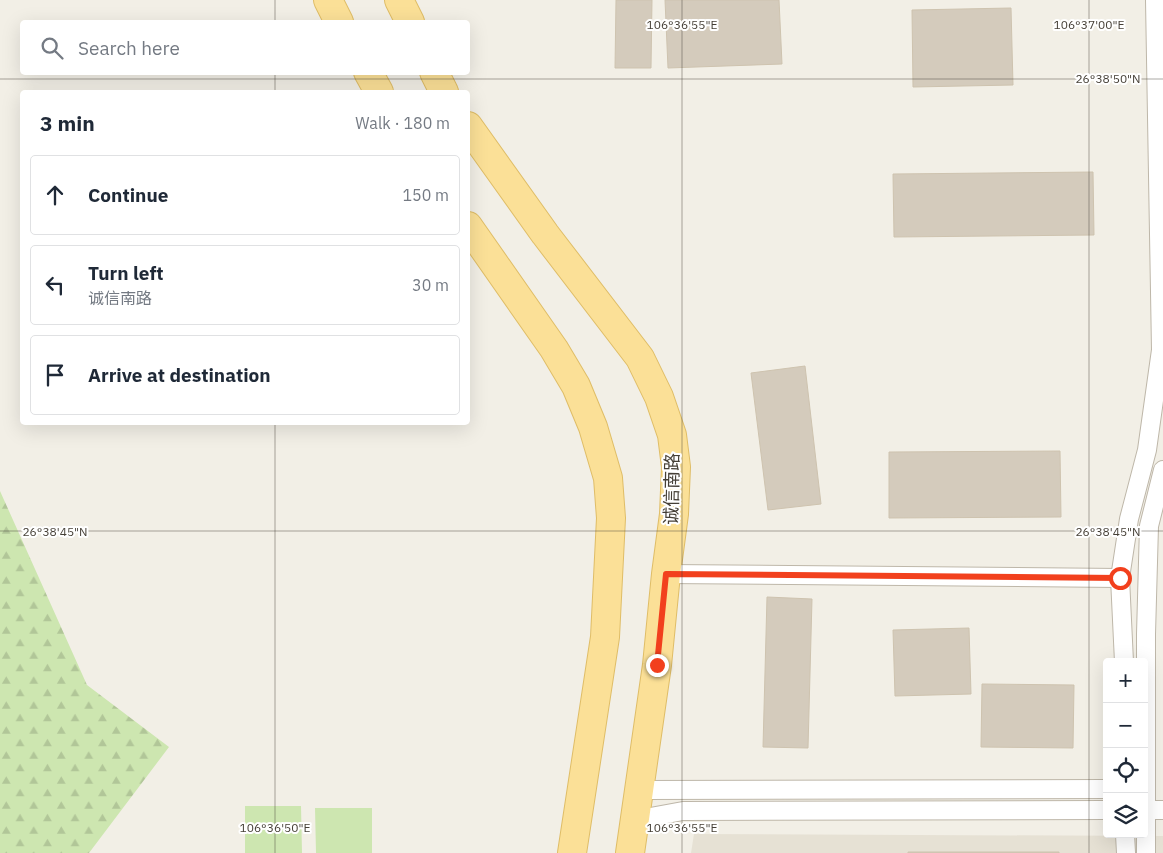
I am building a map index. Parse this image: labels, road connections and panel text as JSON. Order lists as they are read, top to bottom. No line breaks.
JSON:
{"streets":{"main road":["诚信南路"]},"page":{"search":"Search here","heading":["3 min","Walk · 180 m"],"list":[["Continue","150 m"],["Turn left","诚信南路","30 m"],"Arrive at destination"],"map_buttons":["+","−"]},"coordinates":["106°36'55\"E","106°37'00\"E","26°38'50\"N","26°38'45\"N","106°36'50\"E"]}
